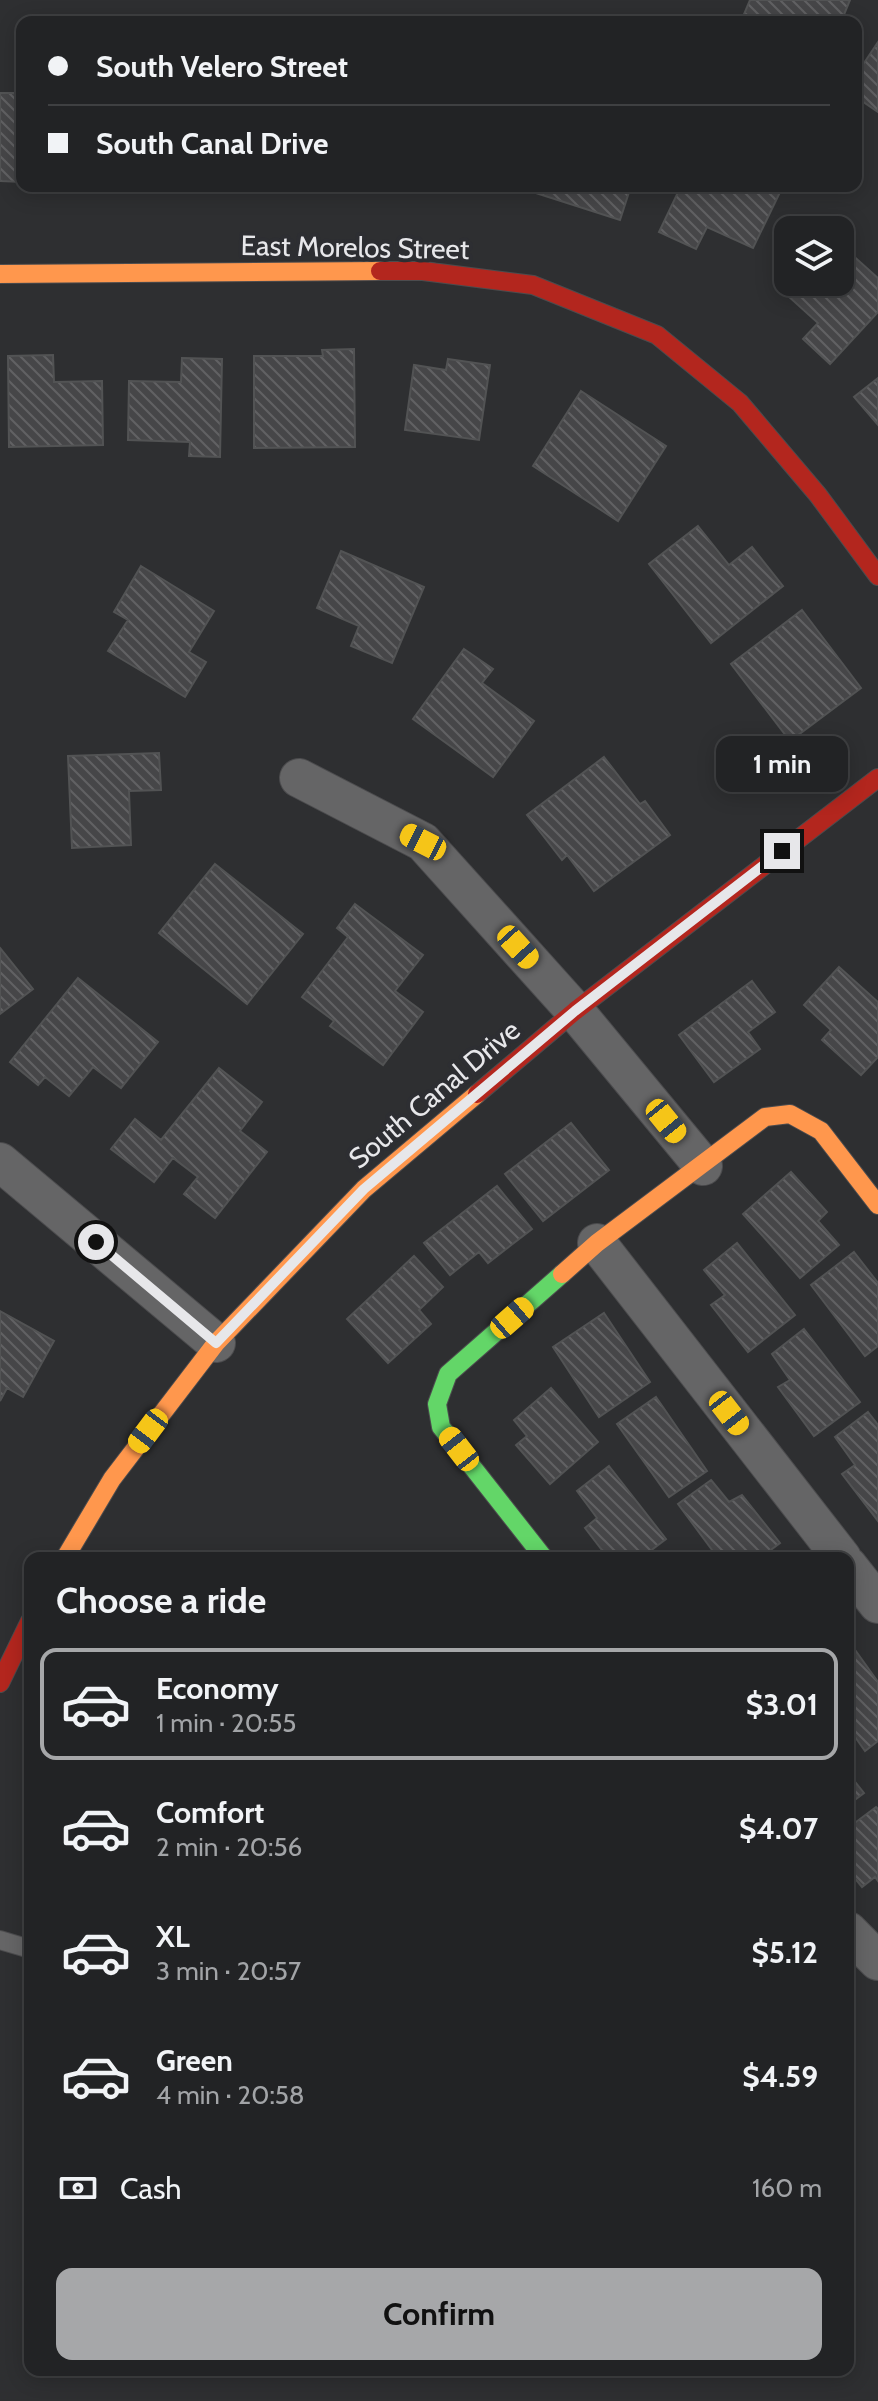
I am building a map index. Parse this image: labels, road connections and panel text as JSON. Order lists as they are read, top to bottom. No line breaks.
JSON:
{"streets":{"street":["East Morelos Street","South Canal Drive"]},"page":{"banner":["South Velero Street","South Canal Drive"],"bubble":"1 min","heading":"Choose a ride","list":[{"name":"Economy","note":"1 min · 20:55","value":"$3.01"},{"name":"Comfort","note":"2 min · 20:56","value":"$4.07"},{"name":"XL","note":"3 min · 20:57","value":"$5.12"},{"name":"Green","note":"4 min · 20:58","value":"$4.59"}],"pay":["Cash","160 m"],"buttons":"Confirm"}}
